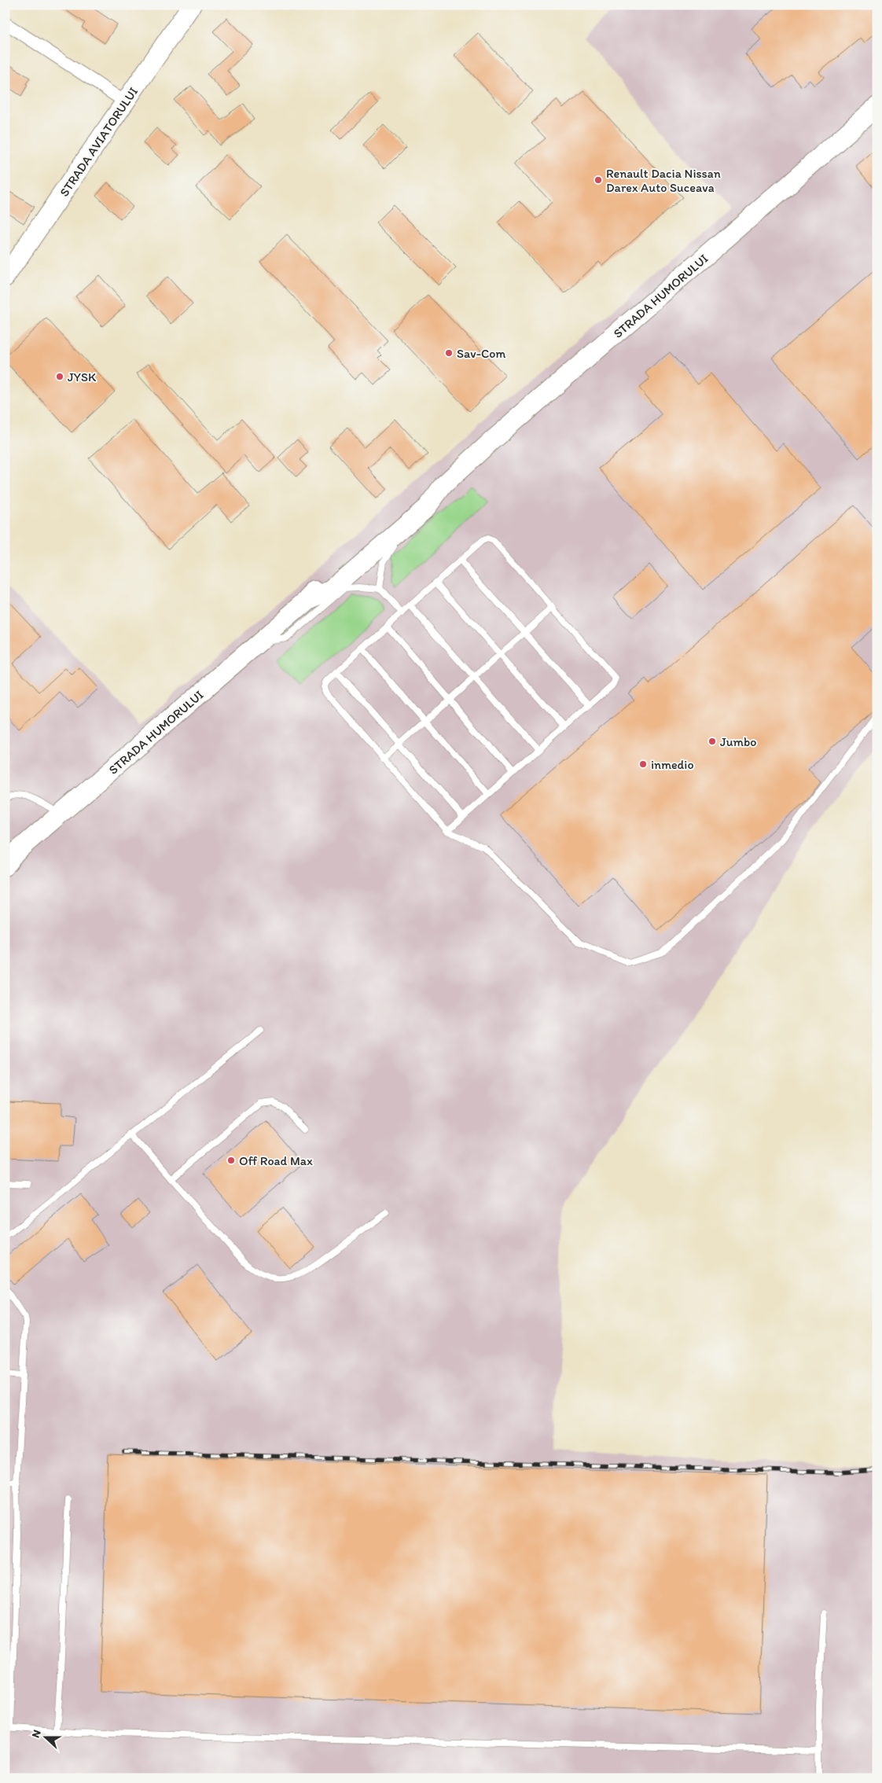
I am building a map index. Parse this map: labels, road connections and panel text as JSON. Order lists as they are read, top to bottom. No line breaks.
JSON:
{"streets":{"main road":["STRADA AVIATORULUI","STRADA HUMORULUI"]},"places":["Renault Dacia Nissan Darex Auto Suceava","Sav-Com","JYSK","Jumbo","inmedio","Off Road Max"],"north":"left"}
